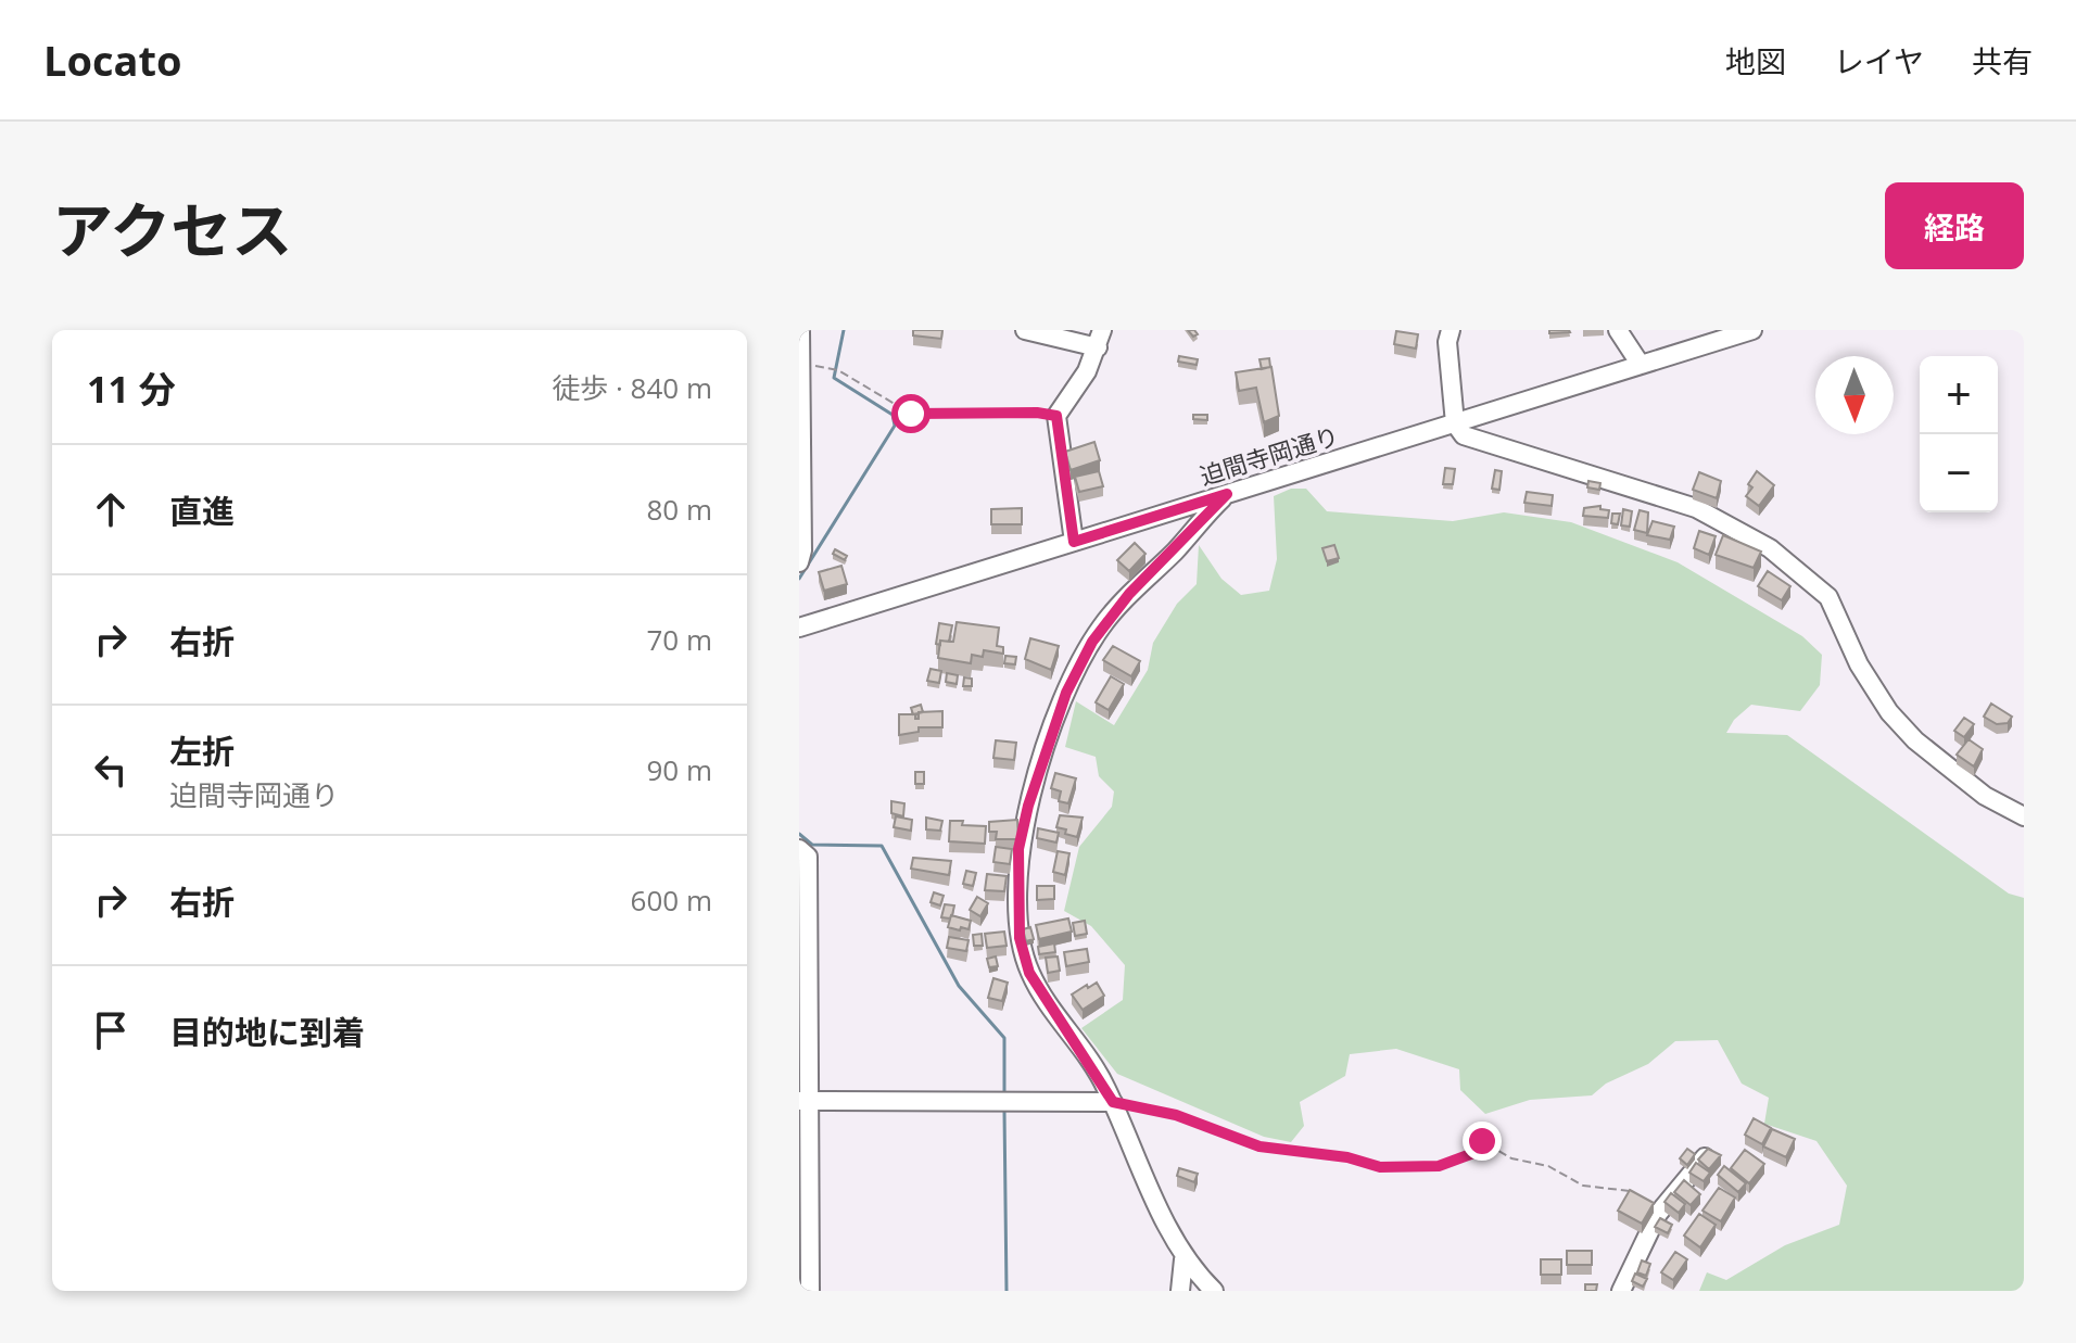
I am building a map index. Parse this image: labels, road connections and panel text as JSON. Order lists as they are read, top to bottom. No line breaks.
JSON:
{"streets":{"street":["迫間寺岡通り"]},"north":"bottom","page":{"header":"Locato","nav":["地図","レイヤ","共有"],"title":"アクセス","buttons":"経路","heading":["11 分","徒歩 · 840 m"],"map_buttons":["+","−"],"list":[["直進","80 m"],["右折","70 m"],["左折","迫間寺岡通り","90 m"],["右折","600 m"],"目的地に到着"]}}
